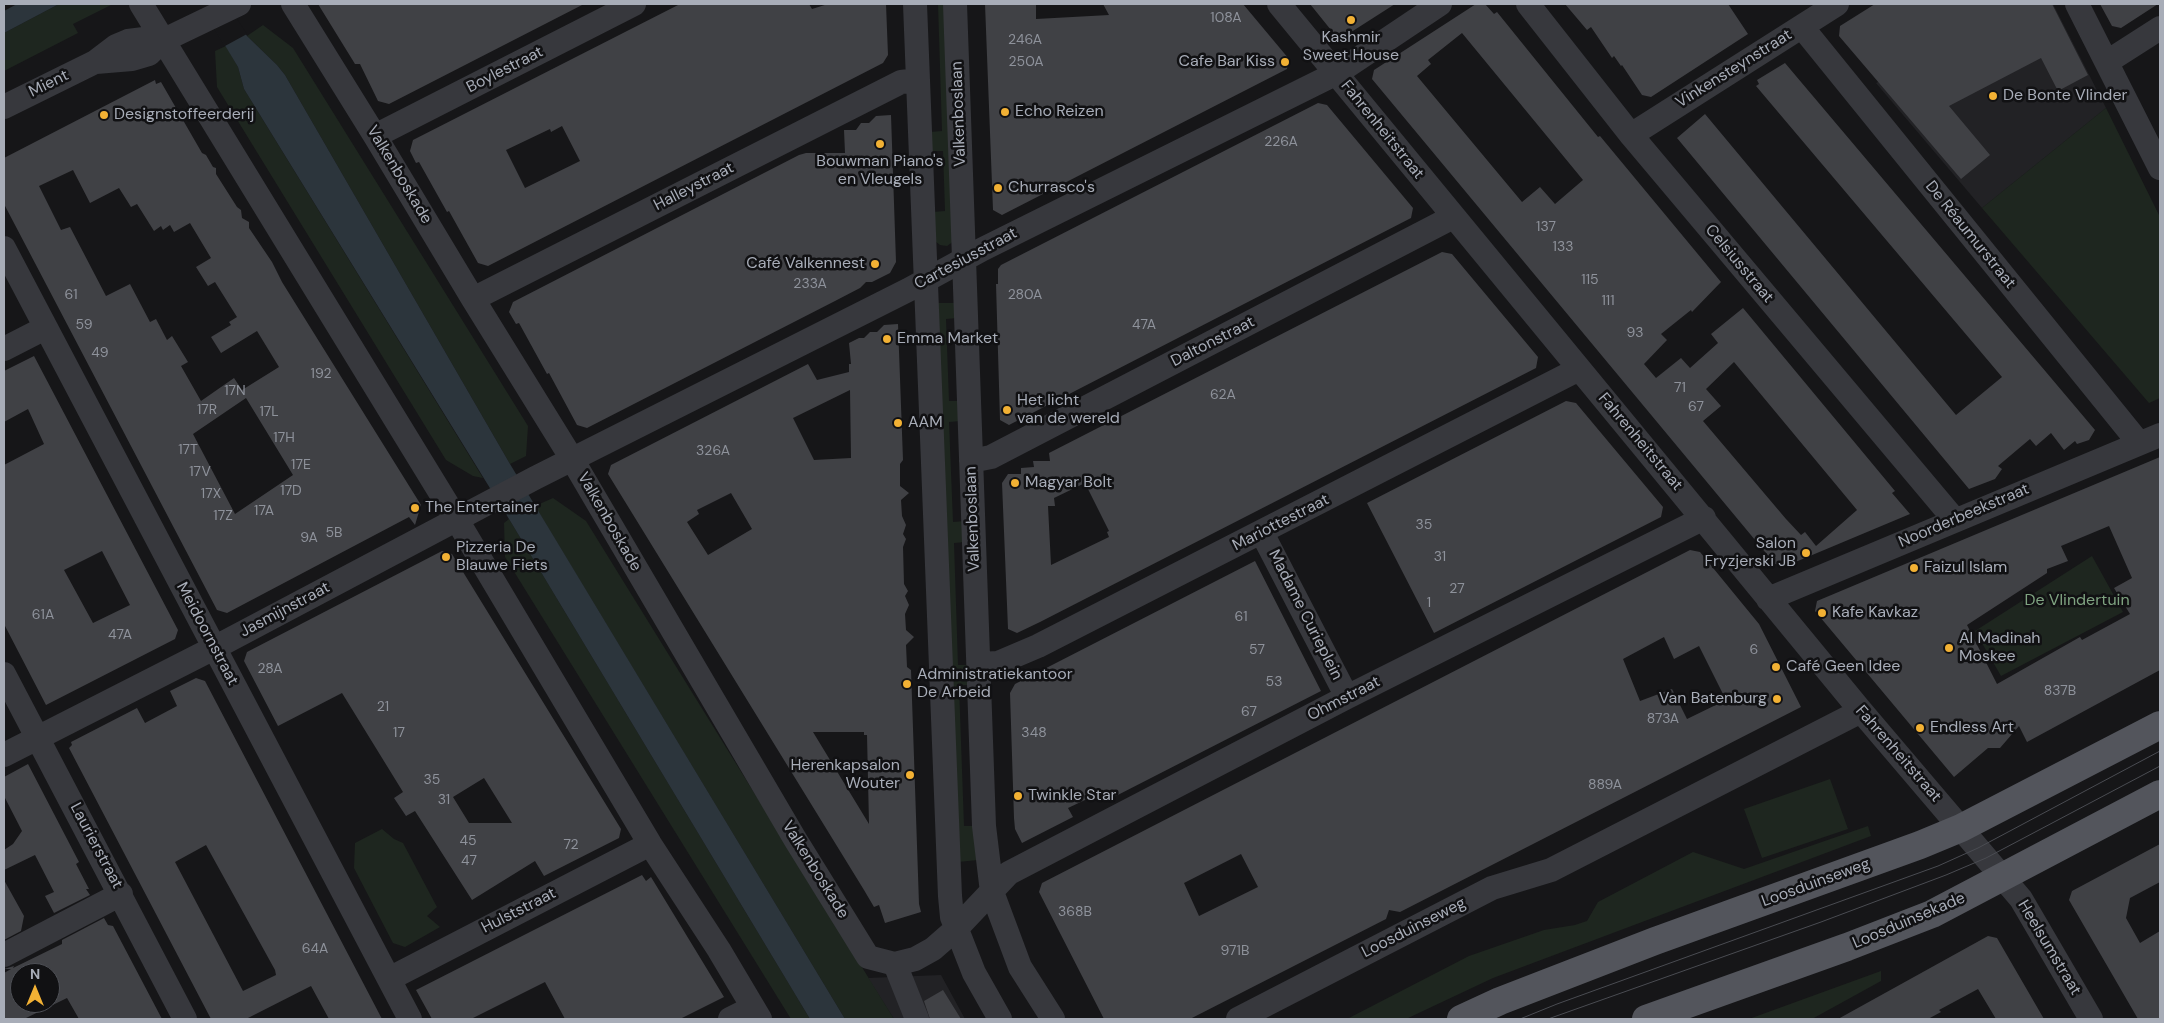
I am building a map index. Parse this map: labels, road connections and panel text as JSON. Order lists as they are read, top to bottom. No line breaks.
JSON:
{"streets":{"main road":["Loosduinseweg","Loosduinsekade"],"street":["Vinkensteynstraat","Boylestraat","Mient","Valkenboslaan","Fahrenheitstraat","Valkenboskade","Halleystraat","De Réaumurstraat","Cartesiusstraat","Celsiusstraat","Daltonstraat","Noorderbeekstraat","Mariottestraat","Jasmijnstraat","Madame Curieplein","Meidoornstraat","Ohmstraat","Laurierstraat","Hulststraat","Heelsumstraat"]},"crossings":[["Vinkensteynstraat","De Réaumurstraat"],["Vinkensteynstraat","Celsiusstraat"],["Boylestraat","Valkenboskade"],["Valkenboslaan","Cartesiusstraat"],["Valkenboslaan","Daltonstraat"],["Valkenboslaan","Mariottestraat"],["Valkenboslaan","Ohmstraat"],["Fahrenheitstraat","Cartesiusstraat"],["Fahrenheitstraat","Daltonstraat"],["Fahrenheitstraat","Noorderbeekstraat"],["Fahrenheitstraat","Mariottestraat"],["Fahrenheitstraat","Ohmstraat"],["Fahrenheitstraat","Loosduinseweg"],["Fahrenheitstraat","Loosduinsekade"],["Fahrenheitstraat","Heelsumstraat"],["Valkenboskade","Halleystraat"],["Valkenboskade","Cartesiusstraat"],["De Réaumurstraat","Noorderbeekstraat"],["Cartesiusstraat","Jasmijnstraat"],["Celsiusstraat","Noorderbeekstraat"],["Mariottestraat","Madame Curieplein"],["Jasmijnstraat","Meidoornstraat"],["Jasmijnstraat","Laurierstraat"],["Madame Curieplein","Ohmstraat"],["Meidoornstraat","Hulststraat"],["Loosduinsekade","Heelsumstraat"]],"parks":["De Vlindertuin"],"places":["Kashmir Sweet House","Cafe Bar Kiss","De Bonte Vlinder","Echo Reizen","Designstoffeerderij","Bouwman Piano's en Vleugels","Churrasco's","Café Valkennest","Emma Market","Het licht van de wereld","AAM","Magyar Bolt","The Entertainer","Salon Fryzjerski JB","Pizzeria De Blauwe Fiets","Faizul Islam","Kafe Kavkaz","Al Madinah Moskee","Café Geen Idee","Administratiekantoor De Arbeid","Van Batenburg","Endless Art","Herenkapsalon Wouter","Twinkle Star"],"house_numbers":["108A","246A","250A","226A","137","133","115","233A","61","280A","111","59","47A","93","49","192","71","17N","62A","67","17R","17L","17H","17T","326A","17E","17V","17D","17X","17A","17Z","35","5B","9A","31","27","1","61A","61","47A","57","6","28A","53","837B","21","67","873A","17","348","35","889A","31","45","72","47","368B","64A","971B"],"north":"top"}
